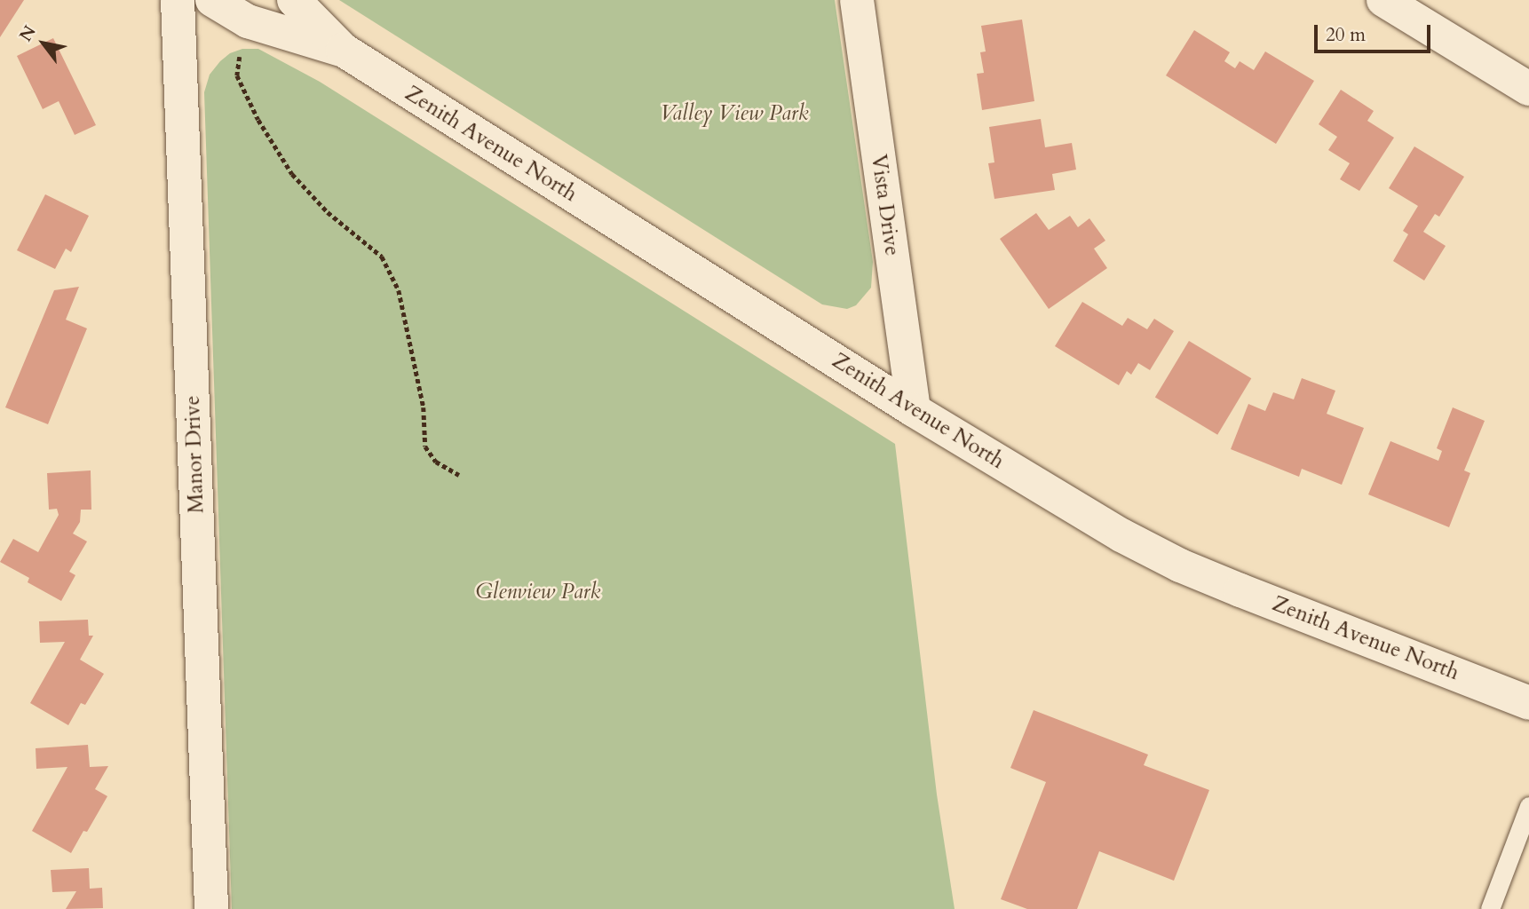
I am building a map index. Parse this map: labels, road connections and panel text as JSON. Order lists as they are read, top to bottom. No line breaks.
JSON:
{"streets":{"street":["Zenith Avenue North","Vista Drive","Manor Drive"]},"crossings":[["Zenith Avenue North","Vista Drive"]],"parks":["Valley View Park","Glenview Park"],"scale_bar":"20 m","north":"top left"}
